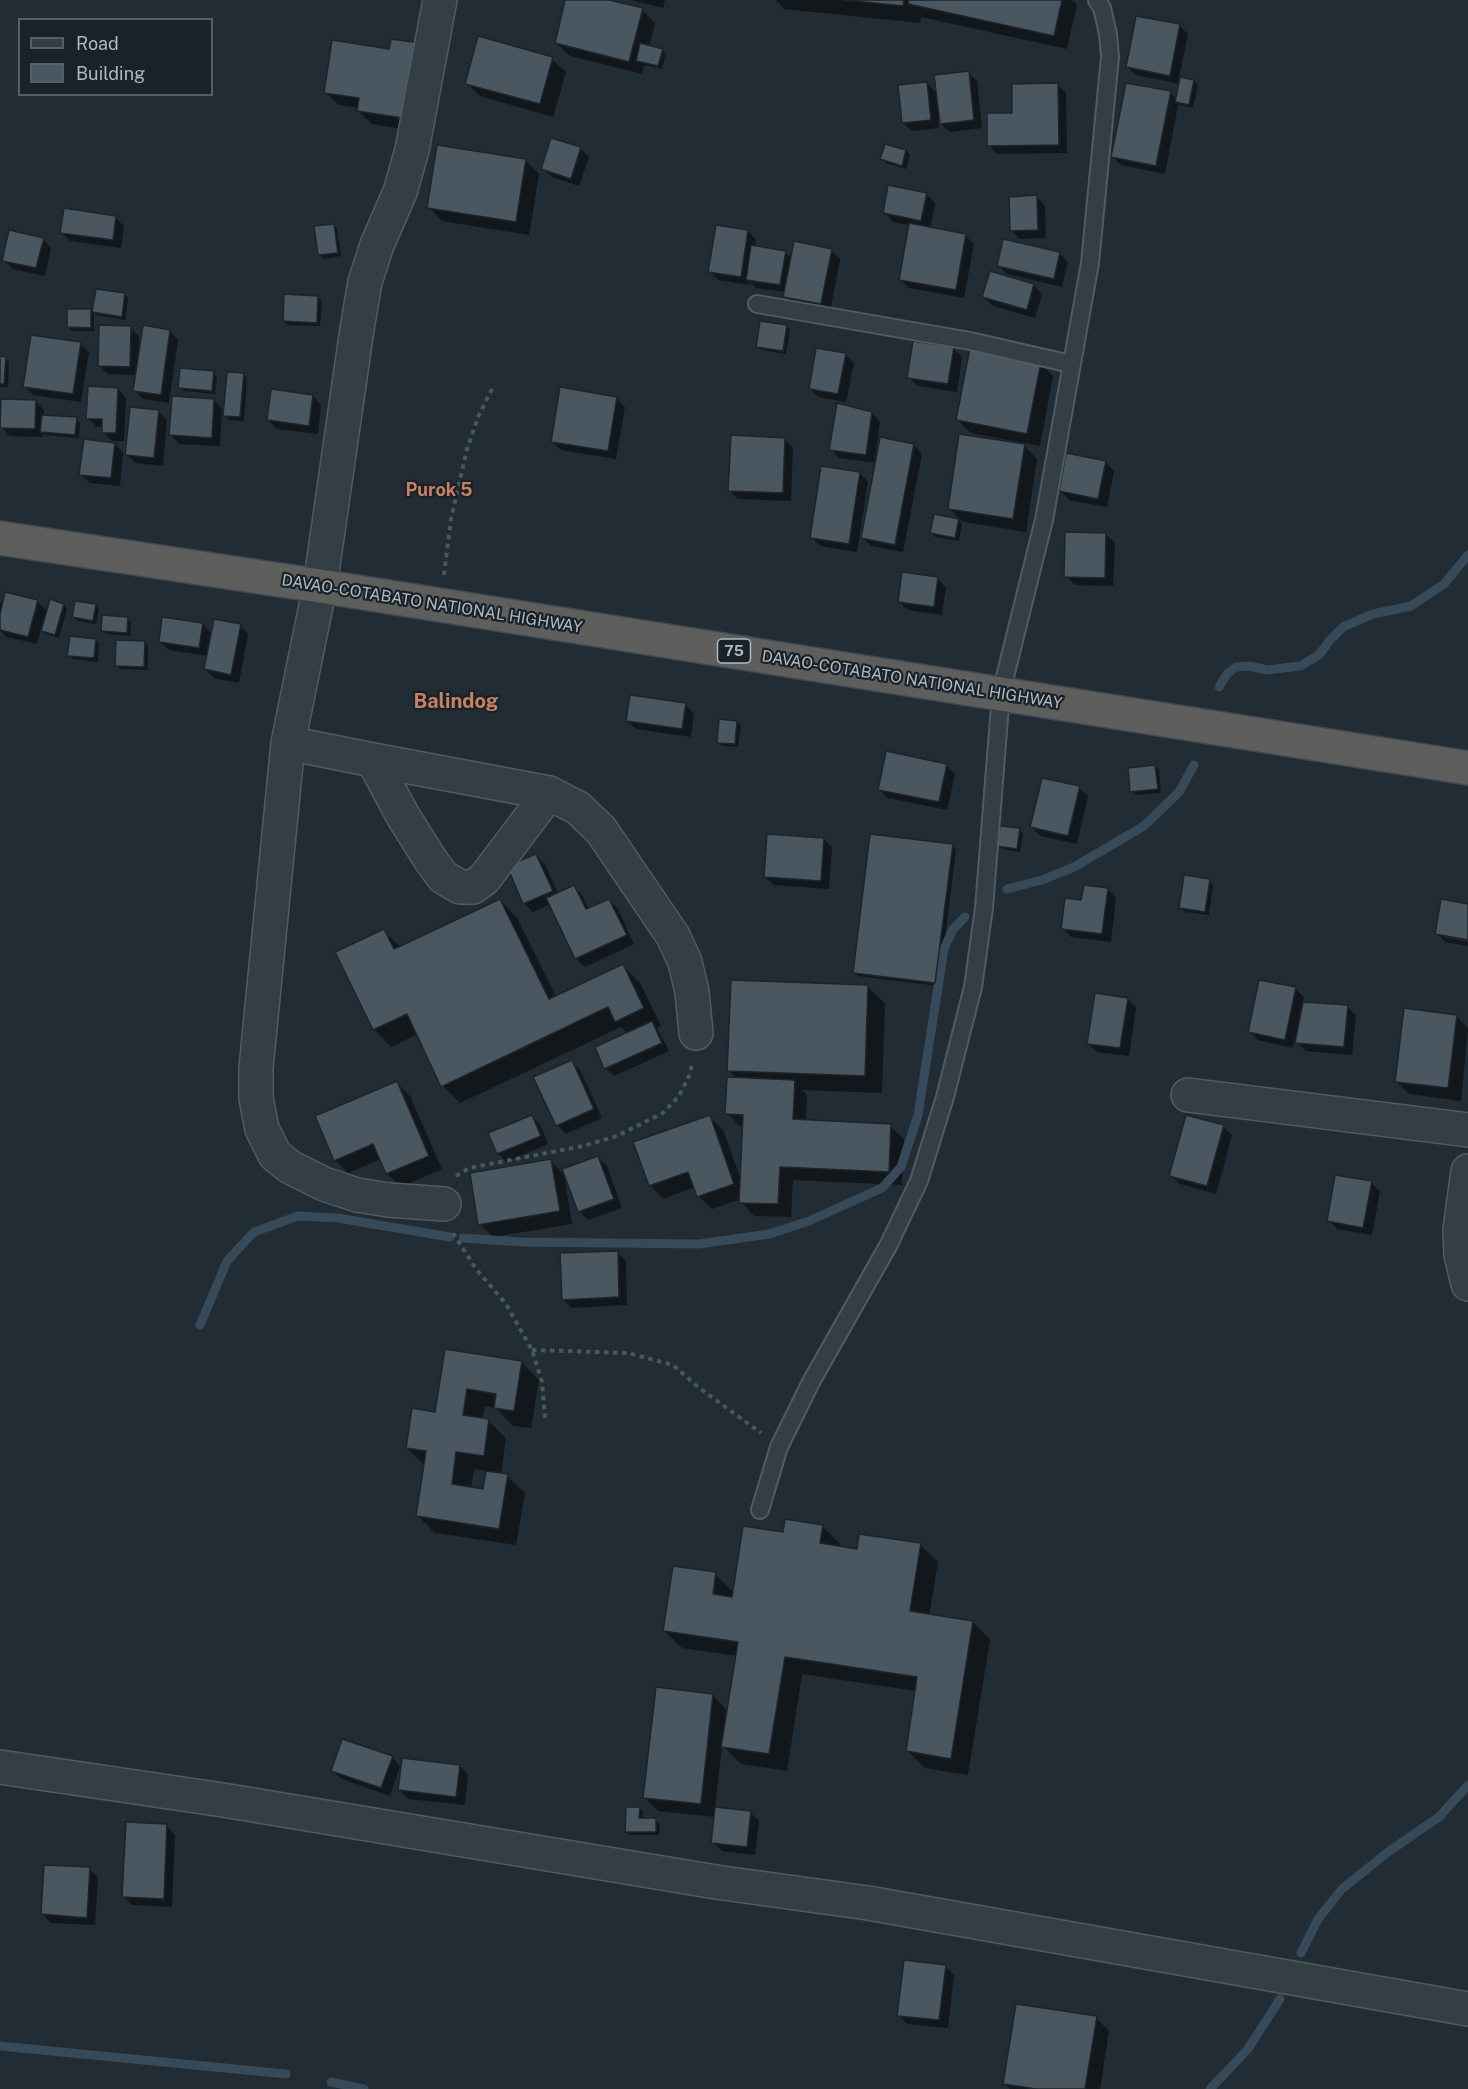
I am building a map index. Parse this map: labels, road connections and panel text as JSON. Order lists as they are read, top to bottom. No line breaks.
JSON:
{"streets":{"highway":["DAVAO-COTABATO NATIONAL HIGHWAY","75"]},"districts":["Purok 5","Balindog"],"legend":["Road","Building"]}
